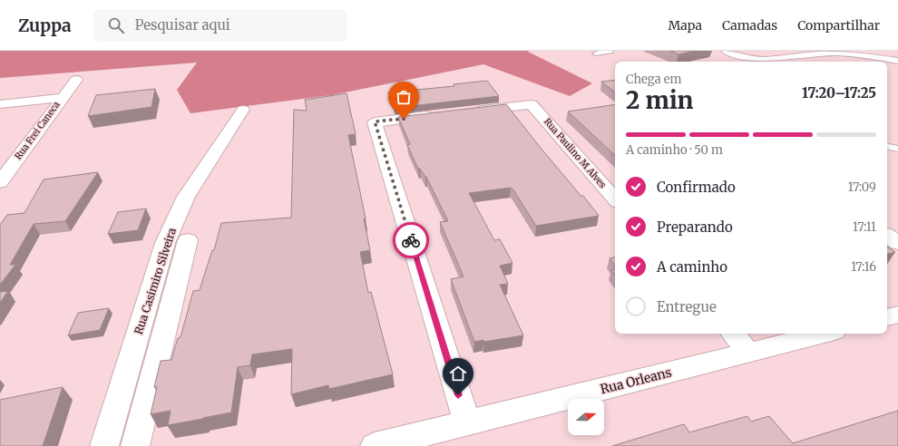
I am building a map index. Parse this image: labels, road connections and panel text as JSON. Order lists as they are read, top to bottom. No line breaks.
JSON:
{"streets":{"street":["Rua Frei Caneca","Rua Paulino M Alves","Rua Casimiro Silveira","Rua Orleans"]},"north":"right","page":{"header":"Zuppa","search":"Pesquisar aqui","nav":["Mapa","Camadas","Compartilhar"],"heading":["2 min","Chega em","17:20–17:25"],"bar":"A caminho · 50 m","list":[["Confirmado","17:09"],["Preparando","17:11"],["A caminho","17:16"],"Entregue"]}}
